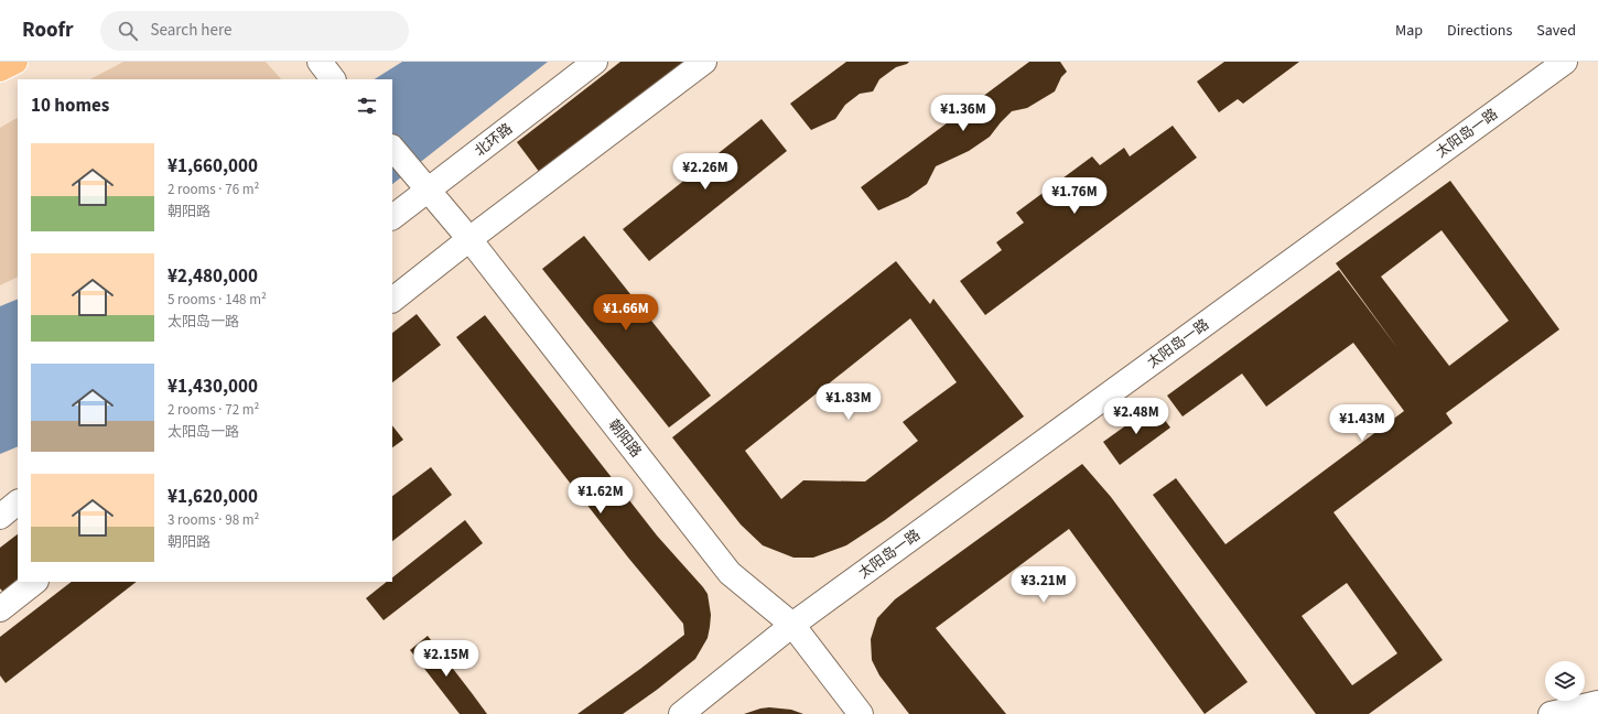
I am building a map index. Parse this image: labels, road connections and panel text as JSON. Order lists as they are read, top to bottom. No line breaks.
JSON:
{"streets":{"street":["太阳岛一路","北环路","朝阳路"]},"crossings":[["太阳岛一路","朝阳路"],["北环路","朝阳路"]],"page":{"header":"Roofr","search":"Search here","nav":["Map","Directions","Saved"],"heading":"10 homes","price":["¥1.36M","¥2.26M","¥1.76M","¥1.66M","¥1.83M","¥2.48M","¥1.43M","¥1.62M","¥3.21M","¥2.15M"],"list":[{"name":"¥1,660,000","note":"2 rooms · 76 m² · 朝阳路"},{"name":"¥2,480,000","note":"5 rooms · 148 m² · 太阳岛一路"},{"name":"¥1,430,000","note":"2 rooms · 72 m² · 太阳岛一路"},{"name":"¥1,620,000","note":"3 rooms · 98 m² · 朝阳路"}]}}
